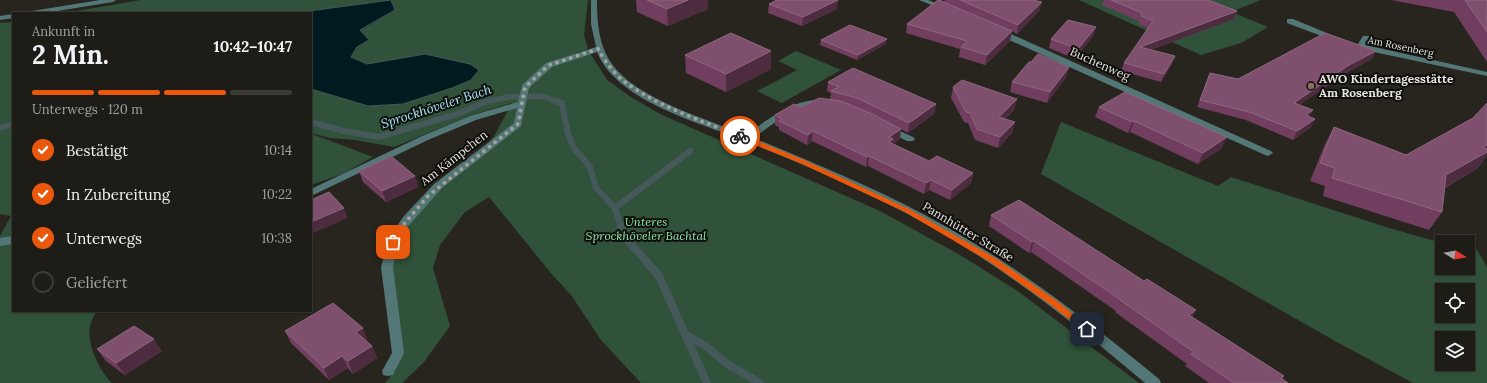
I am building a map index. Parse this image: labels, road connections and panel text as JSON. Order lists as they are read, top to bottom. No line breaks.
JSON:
{"streets":{"street":["Am Rosenberg","Buchenweg","Am Kämpchen","Pannhütter Straße"]},"crossings":[["Am Kämpchen","Pannhütter Straße"]],"water":["Sprockhöveler Bach"],"parks":["Unteres Sprockhöveler Bachtal"],"places":["AWO Kindertagesstätte Am Rosenberg"],"north":"right","page":{"heading":["2 Min.","Ankunft in","10:42–10:47"],"bar":"Unterwegs · 120 m","list":[["Bestätigt","10:14"],["In Zubereitung","10:22"],["Unterwegs","10:38"],"Geliefert"]}}
